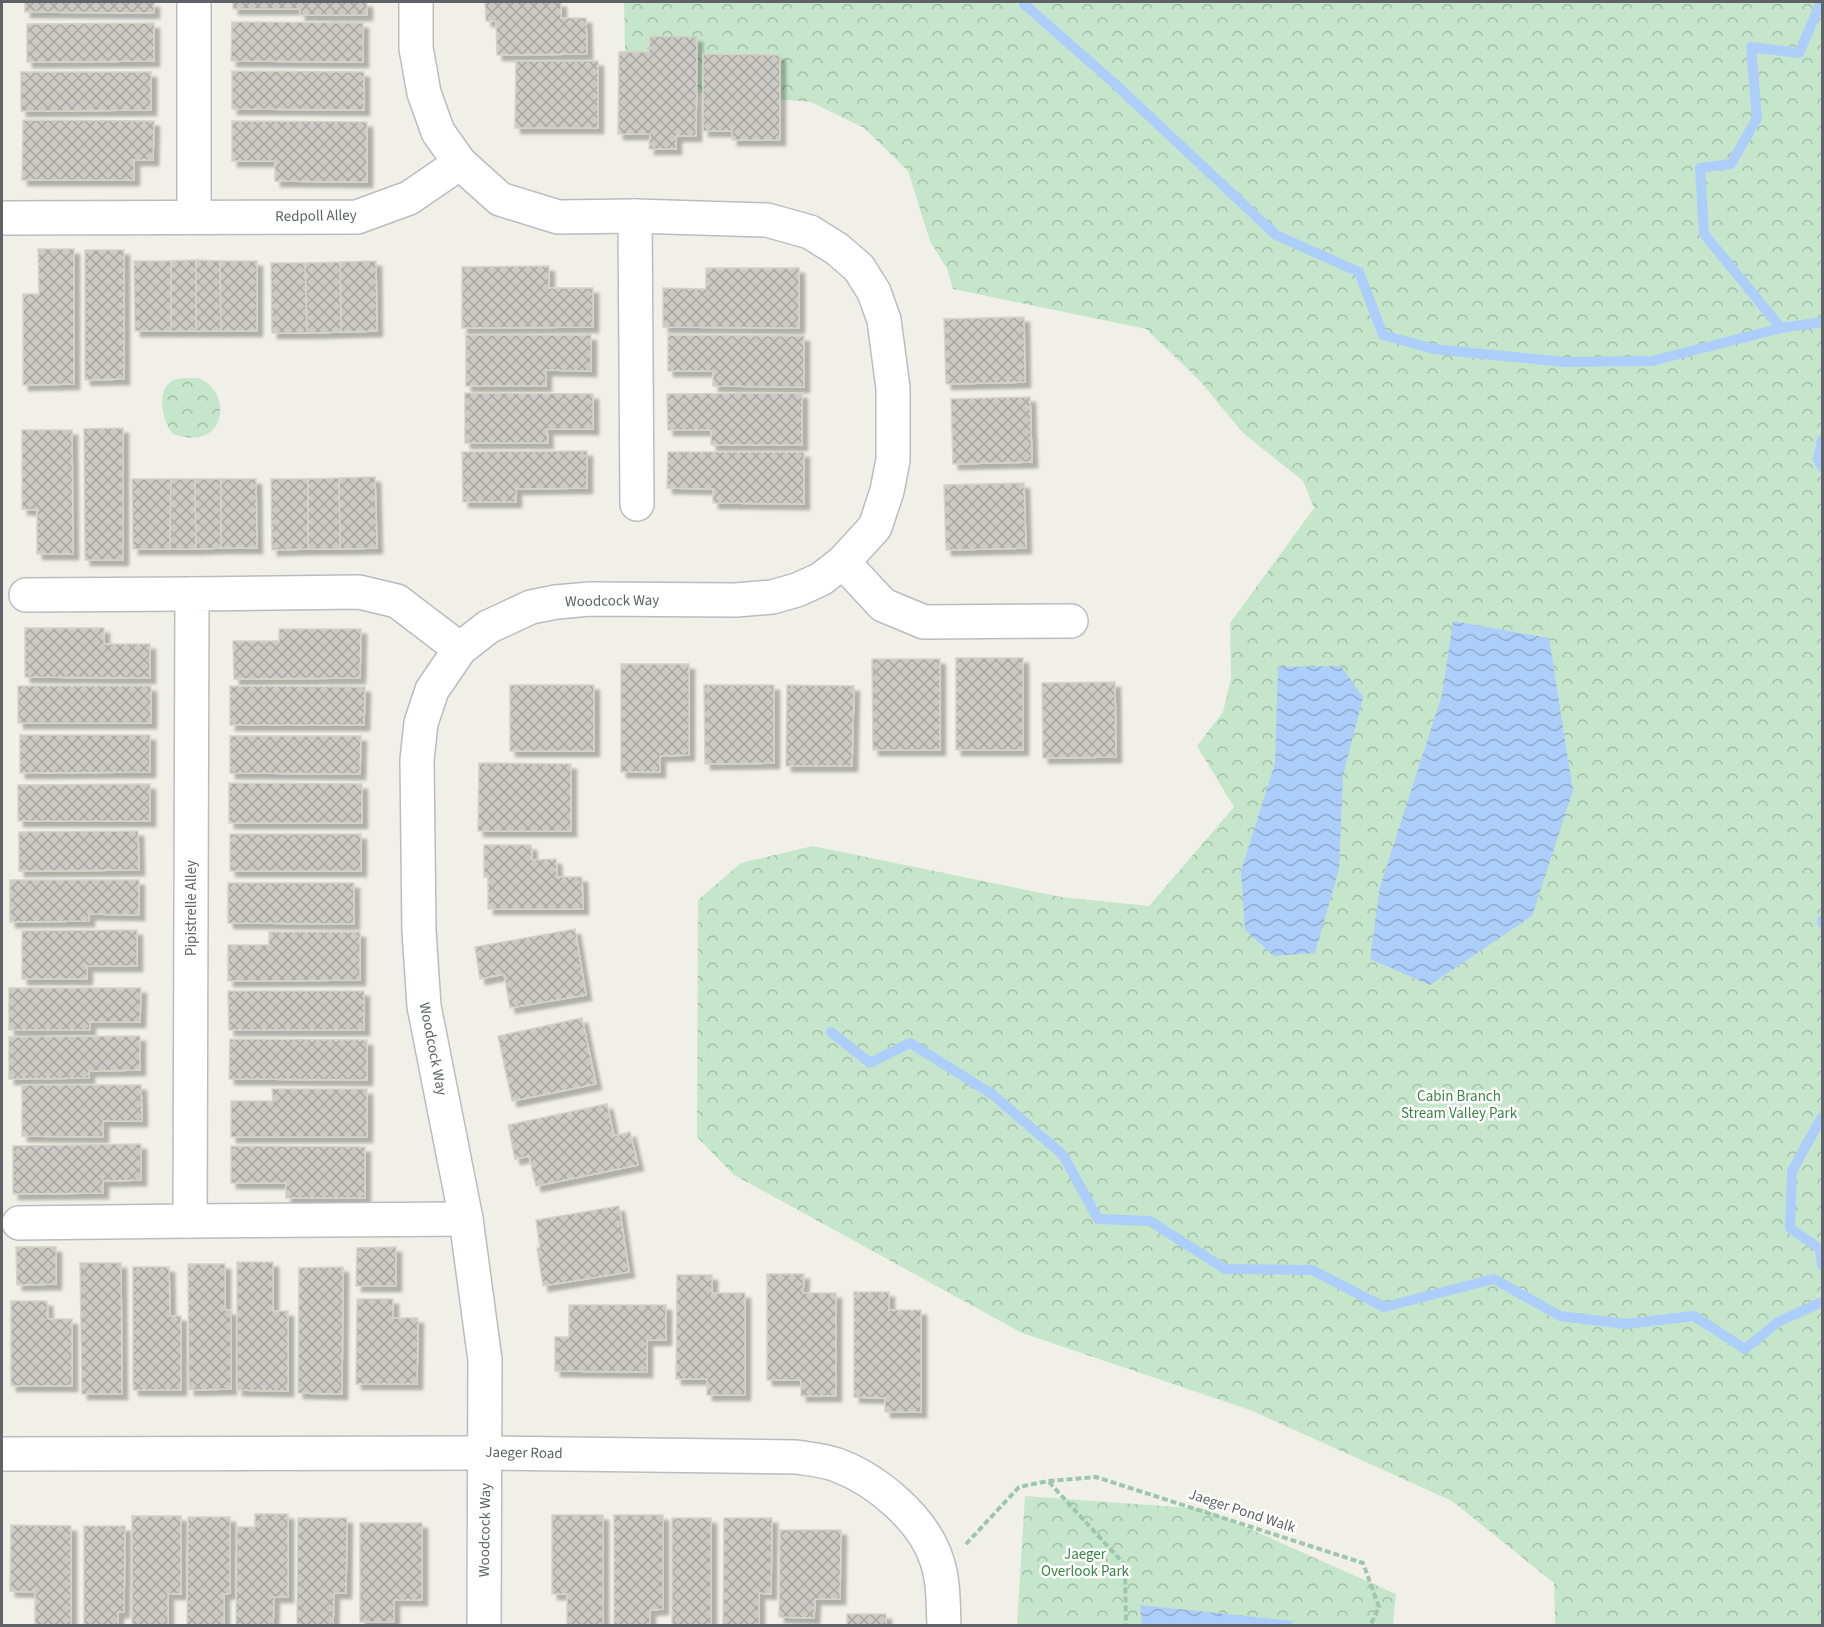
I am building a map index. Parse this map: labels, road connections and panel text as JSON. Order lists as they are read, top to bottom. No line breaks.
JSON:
{"streets":{"street":["Redpoll Alley","Woodcock Way","Pipistrelle Alley","Jaeger Road"],"path":["Jaeger Pond Walk"]},"crossings":[["Redpoll Alley","Woodcock Way"],["Woodcock Way","Jaeger Road"],["Jaeger Road","Jaeger Pond Walk"]],"parks":["Cabin Branch Stream Valley Park","Jaeger Overlook Park"]}
